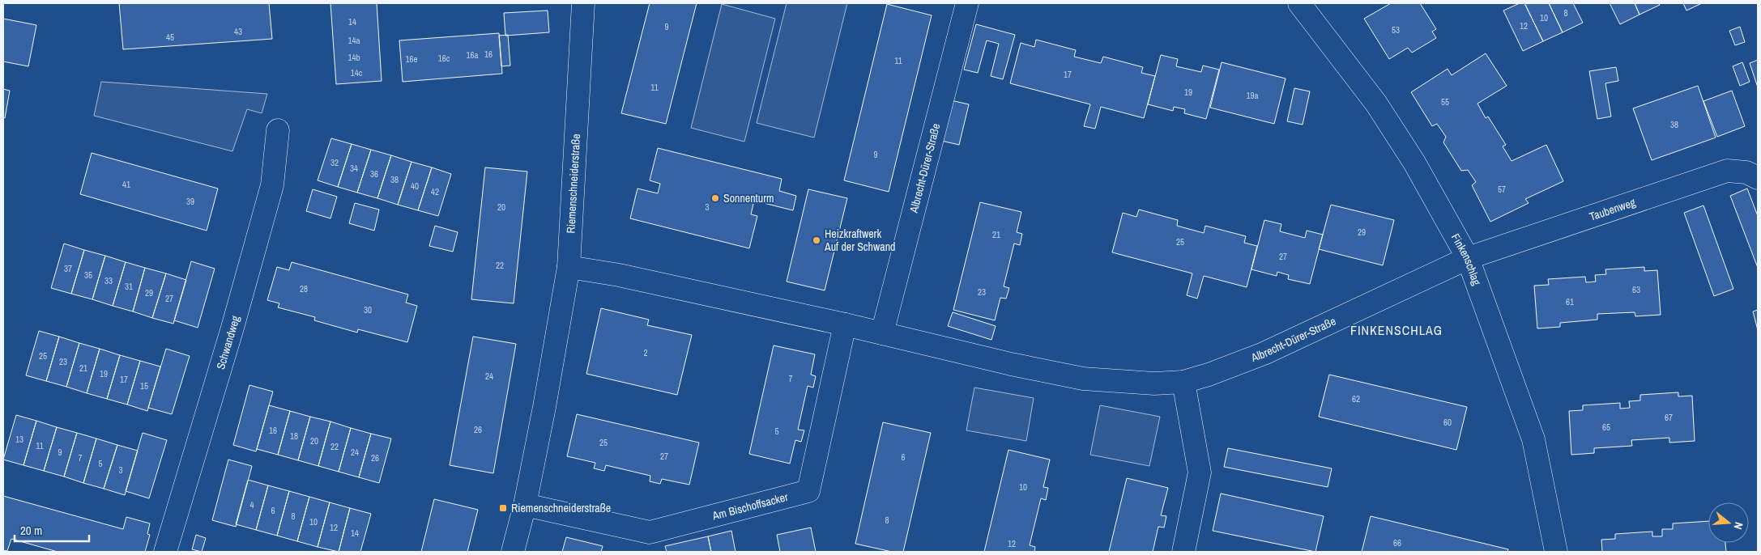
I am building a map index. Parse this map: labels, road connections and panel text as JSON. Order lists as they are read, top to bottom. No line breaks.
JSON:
{"streets":{"street":["Albrecht-Dürer-Straße","Riemenschneiderstraße","Taubenweg","Finkenschlag","Schwandweg","Am Bischoffsacker"]},"crossings":[["Albrecht-Dürer-Straße","Riemenschneiderstraße"],["Albrecht-Dürer-Straße","Taubenweg"],["Albrecht-Dürer-Straße","Finkenschlag"],["Albrecht-Dürer-Straße","Am Bischoffsacker"],["Riemenschneiderstraße","Am Bischoffsacker"],["Taubenweg","Finkenschlag"]],"districts":["FINKENSCHLAG"],"places":{"other":["Sonnenturm","Heizkraftwerk Auf der Schwand"],"transit":["Riemenschneiderstraße"]},"house_numbers":["8","10","14","12","9","53","43","45","14a","16","16a","14b","16c","16e","11","14c","17","11","19","19a","55","38","9","32","34","36","38","41","40","57","42","39","20","3","29","21","25","27","22","37","35","33","31","28","63","23","29","27","61","30","2","25","23","21","19","24","7","17","15","62","67","60","65","26","16","5","18","13","20","25","11","22","9","24","27","6","7","26","5","3","10","4","6","8","8","10","12","14","66","12"],"scale_bar":"20 m","north":"right"}
